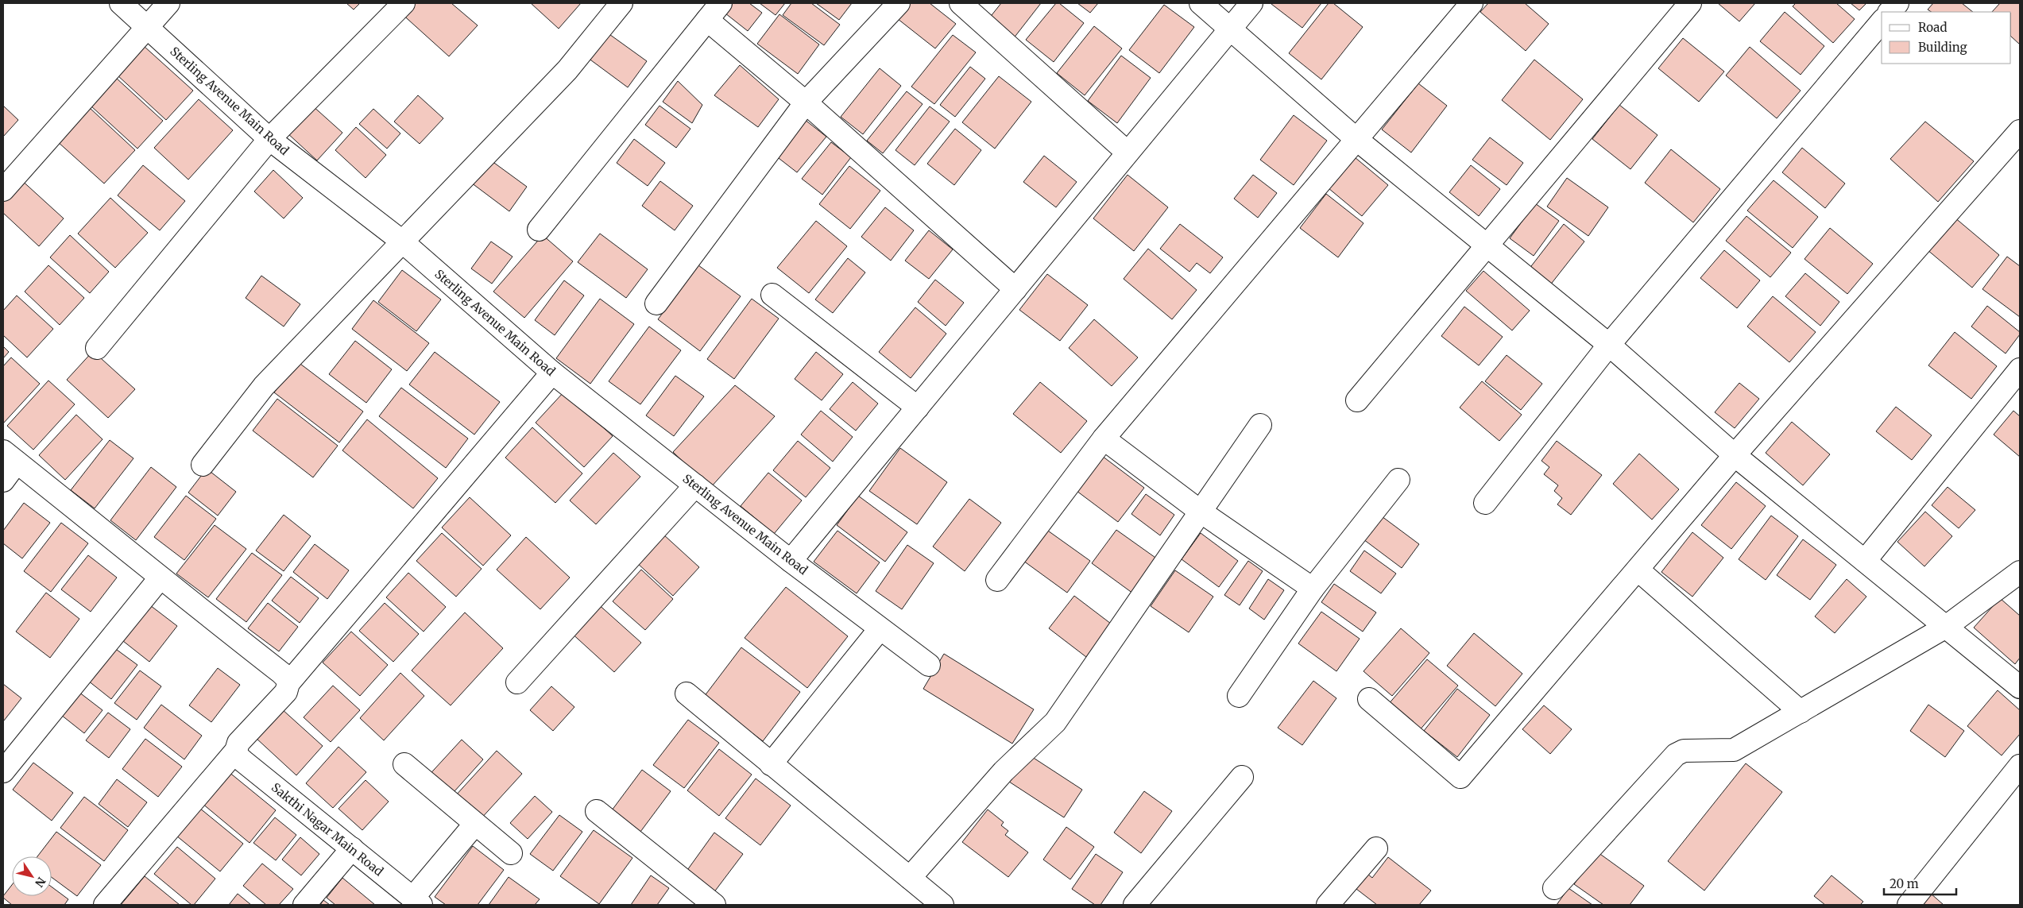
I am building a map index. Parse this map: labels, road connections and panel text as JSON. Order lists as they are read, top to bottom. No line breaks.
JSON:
{"streets":{"street":["Sterling Avenue Main Road","Sakthi Nagar Main Road"]},"legend":["Road","Building"],"scale_bar":"20 m","north":"bottom right"}
